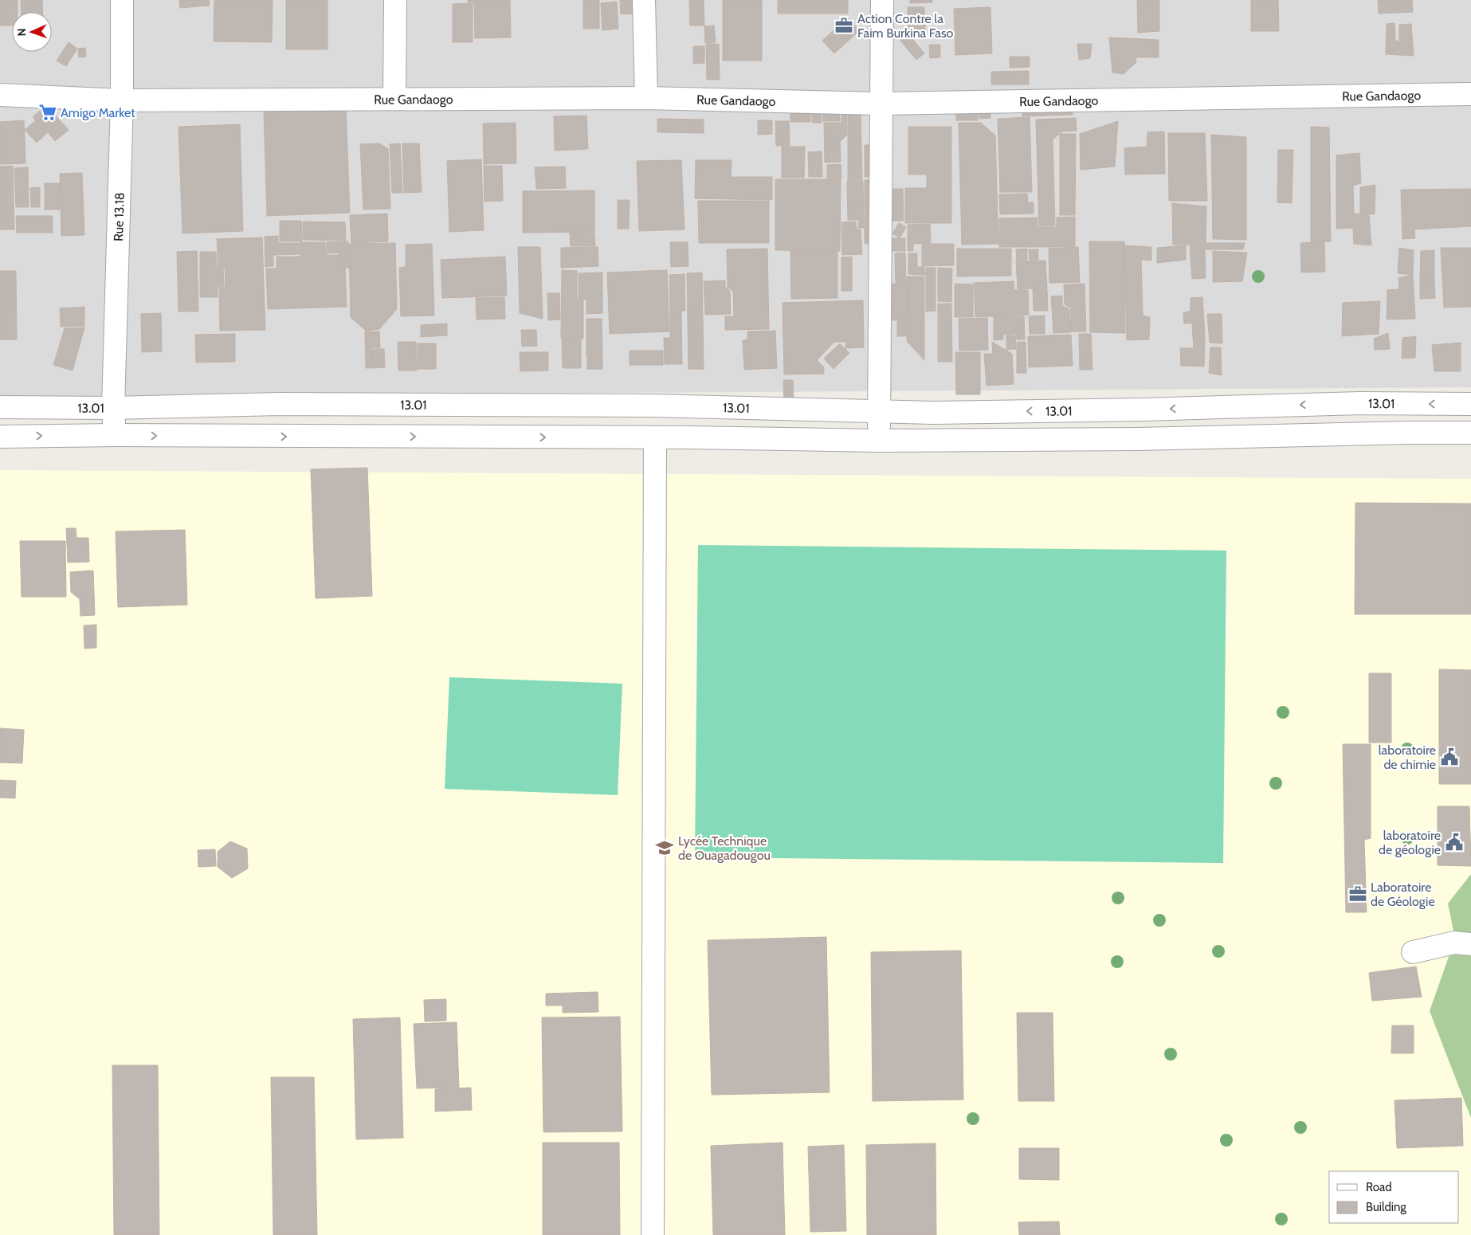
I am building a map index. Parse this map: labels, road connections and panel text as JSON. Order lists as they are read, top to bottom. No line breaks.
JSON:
{"streets":{"street":["Rue Gandaogo","Rue 13.18","13.01"]},"crossings":[["Rue Gandaogo","Rue 13.18"],["Rue 13.18","13.01"]],"places":{"office":["Action Contre la Faim Burkina Faso","Laboratoire de Géologie"],"supermarket":["Amigo Market"],"public building":["laboratoire de chimie","laboratoire de géologie"],"school or university":["Lycée Technique de Ouagadougou"]},"legend":["Road","Building"],"north":"left"}
